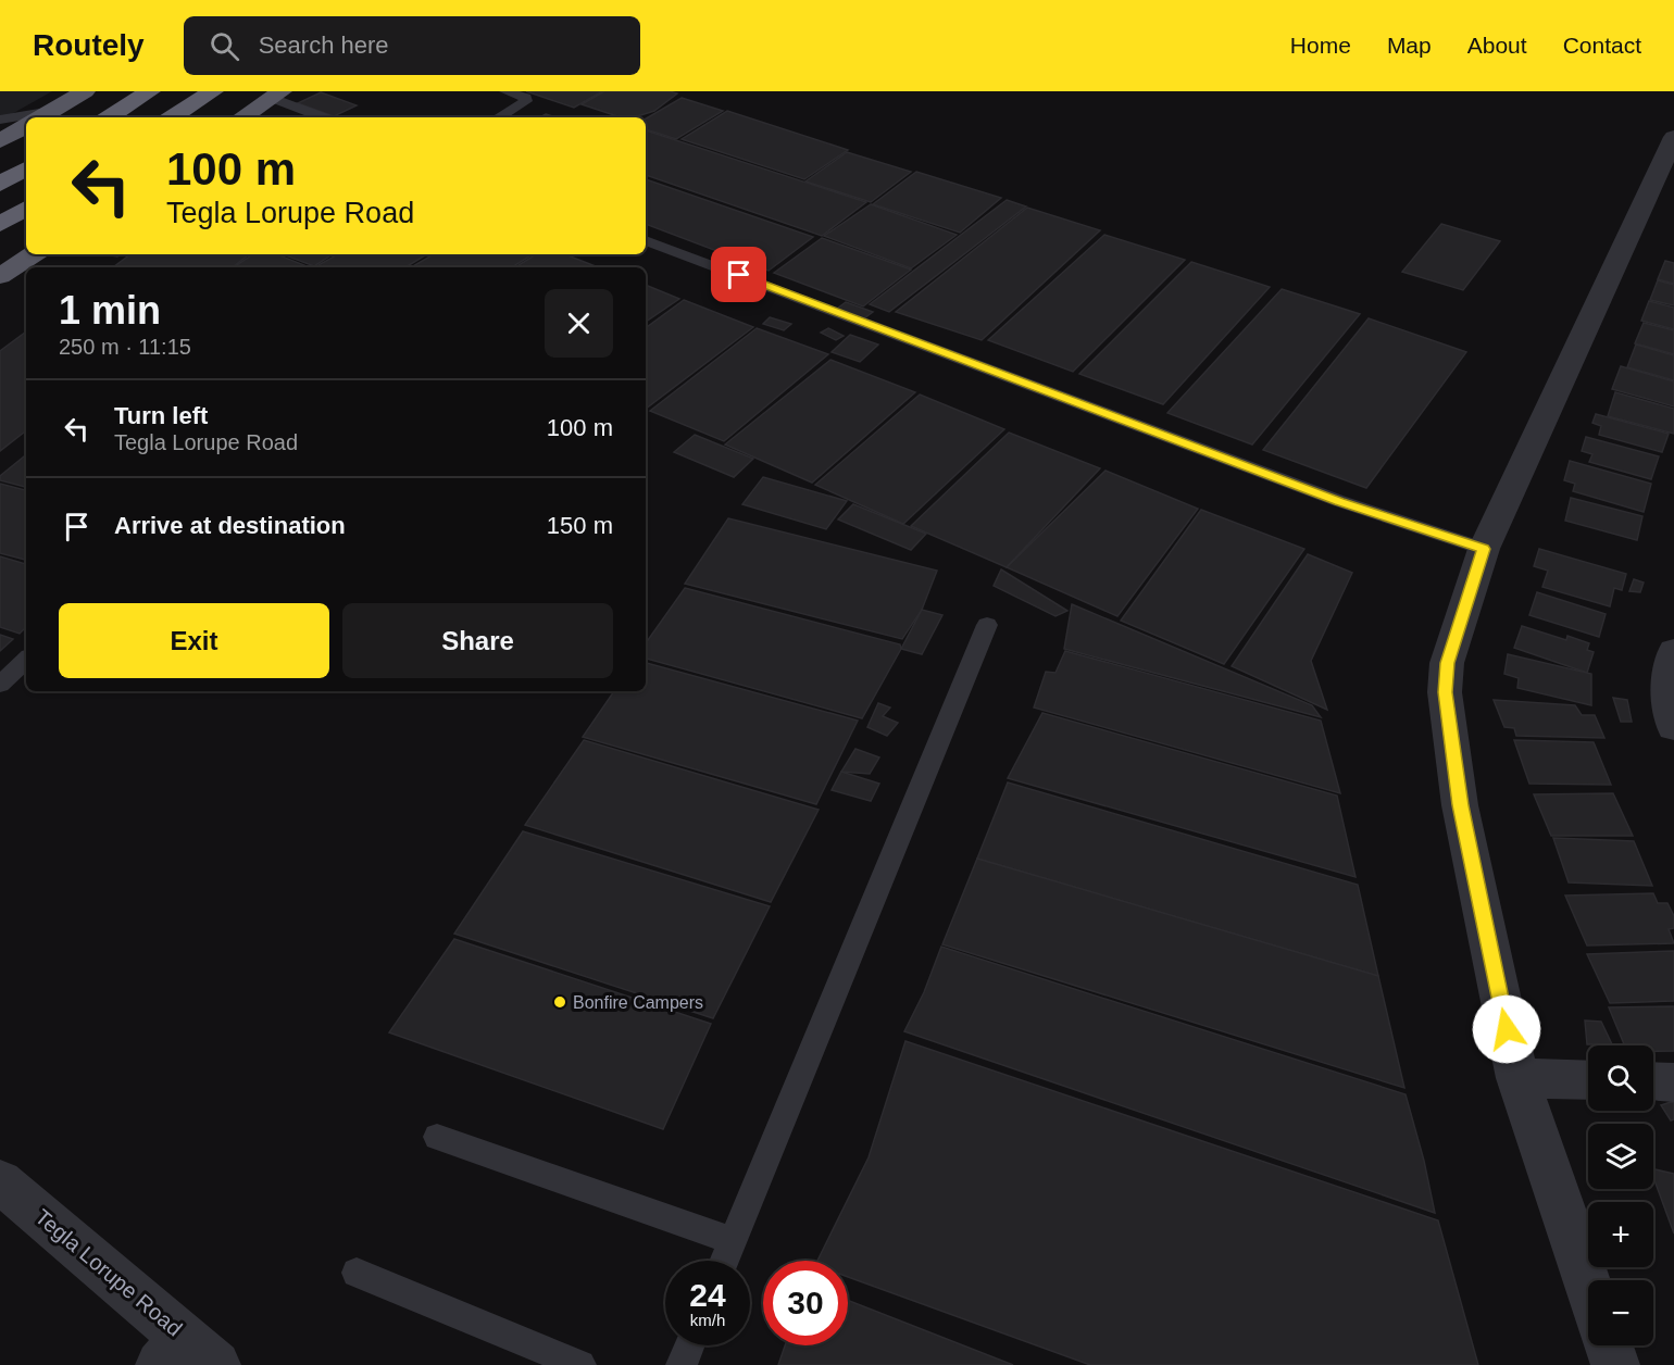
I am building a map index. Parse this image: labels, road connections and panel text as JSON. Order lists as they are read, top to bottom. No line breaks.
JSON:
{"streets":{"street":["Tegla Lorupe Road"]},"places":["Bonfire Campers"],"page":{"header":"Routely","search":"Search here","nav":["Home","Map","About","Contact"],"turn":["100 m","Tegla Lorupe Road"],"heading":["1 min","250 m · 11:15"],"list":[{"name":"Turn left","note":"Tegla Lorupe Road","value":"100 m"},{"name":"Arrive at destination","value":"150 m"}],"buttons":["Exit","Share"],"map_buttons":["+","−"],"speed":"24 km/h","limit":"30"}}
